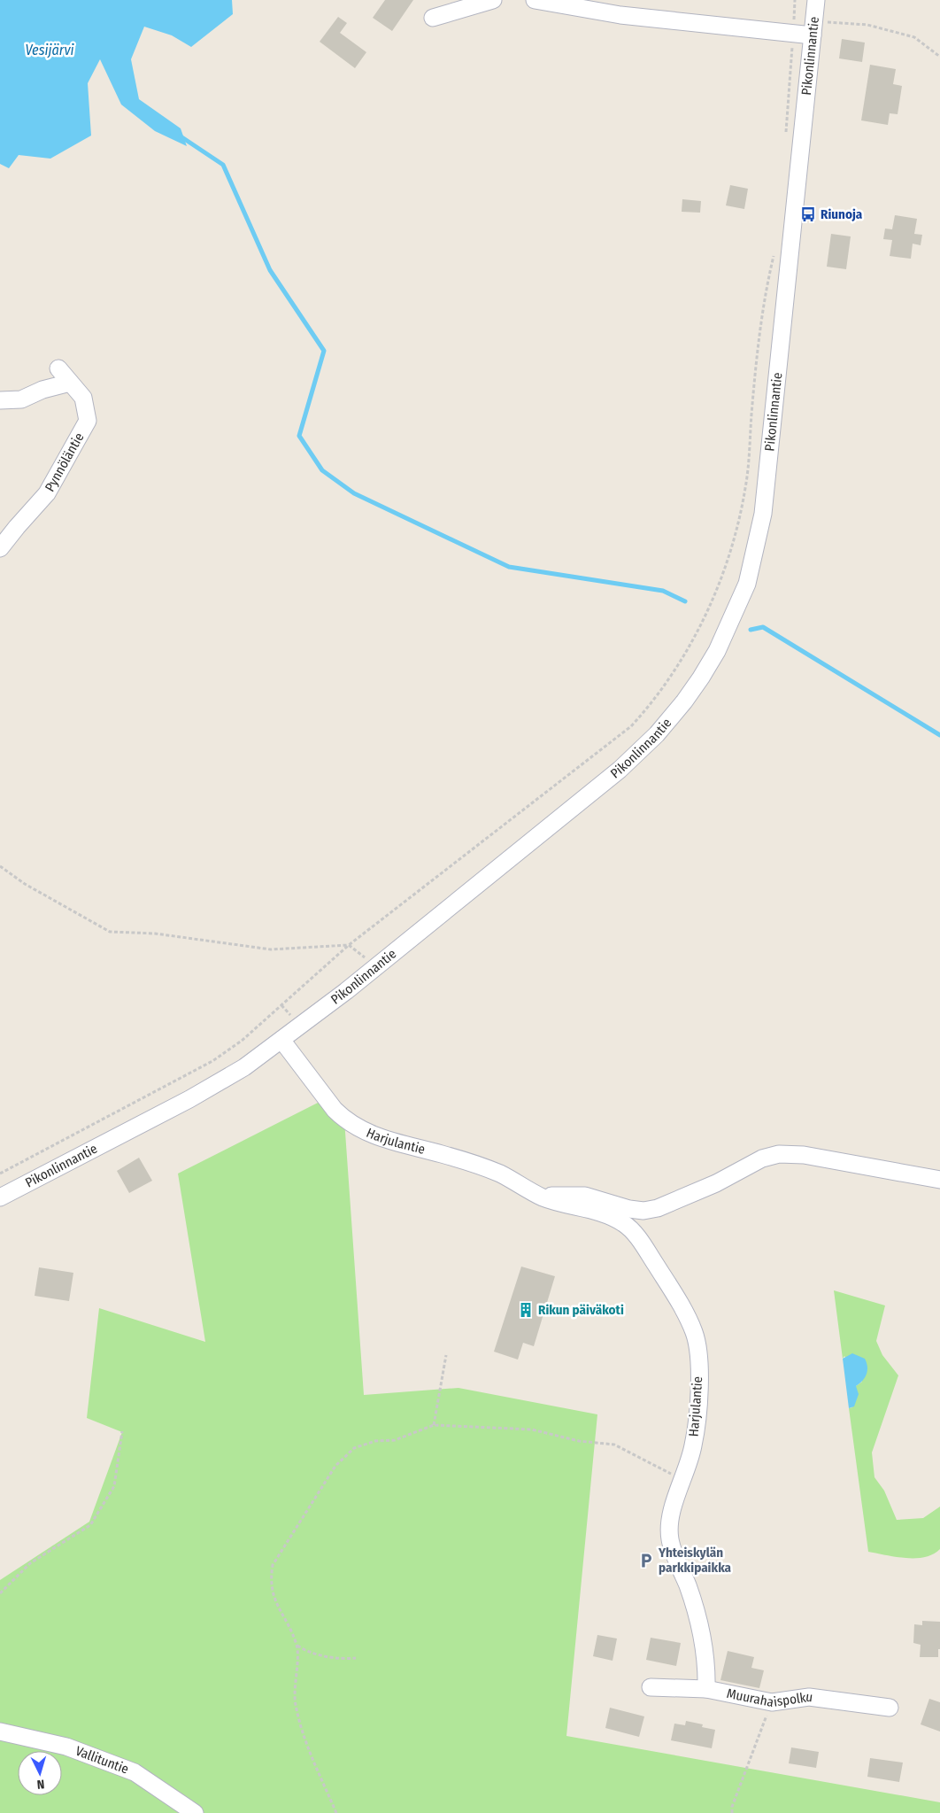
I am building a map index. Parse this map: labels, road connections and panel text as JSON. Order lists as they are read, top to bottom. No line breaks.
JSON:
{"streets":{"street":["Pikonlinnantie","Pynnöläntie","Harjulantie","Muurahaispolku","Vallituntie"]},"crossings":[["Pikonlinnantie","Harjulantie"],["Harjulantie","Muurahaispolku"]],"water":["Vesijärvi"],"places":{"bus stop":["Riunoja"],"building":["Rikun päiväkoti"],"parking":["Yhteiskylän parkkipaikka"]},"north":"bottom"}
